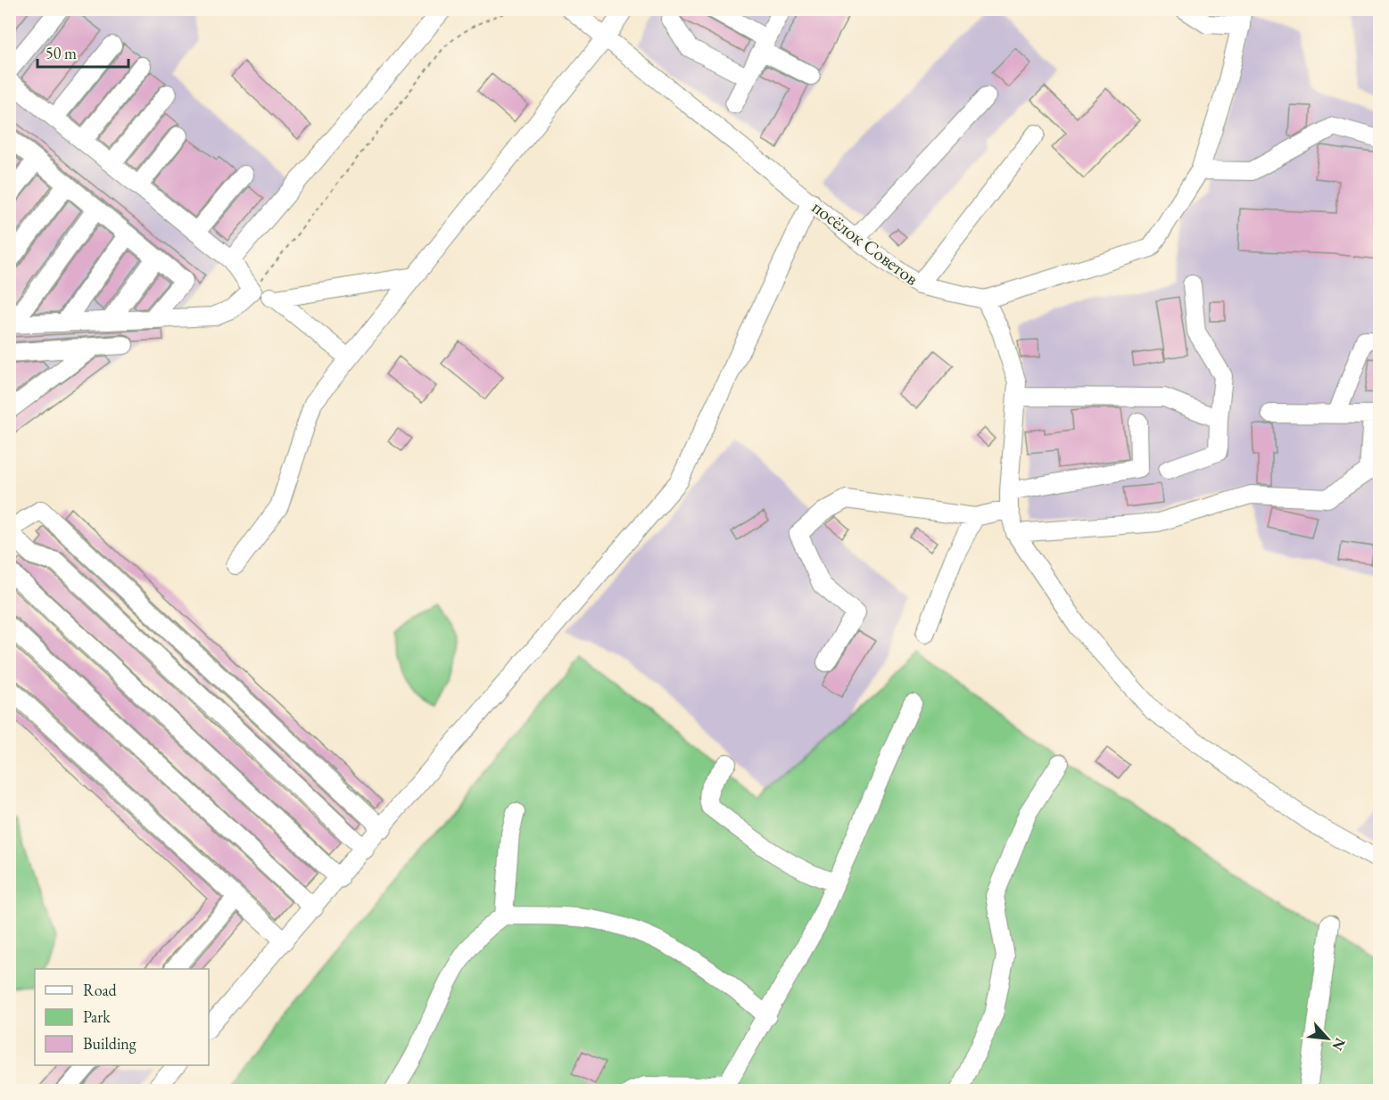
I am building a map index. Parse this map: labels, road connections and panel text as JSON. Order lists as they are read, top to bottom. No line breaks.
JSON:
{"streets":{"street":["посёлок Советов"]},"legend":["Road","Park","Building"],"scale_bar":"50 m","north":"bottom right"}
